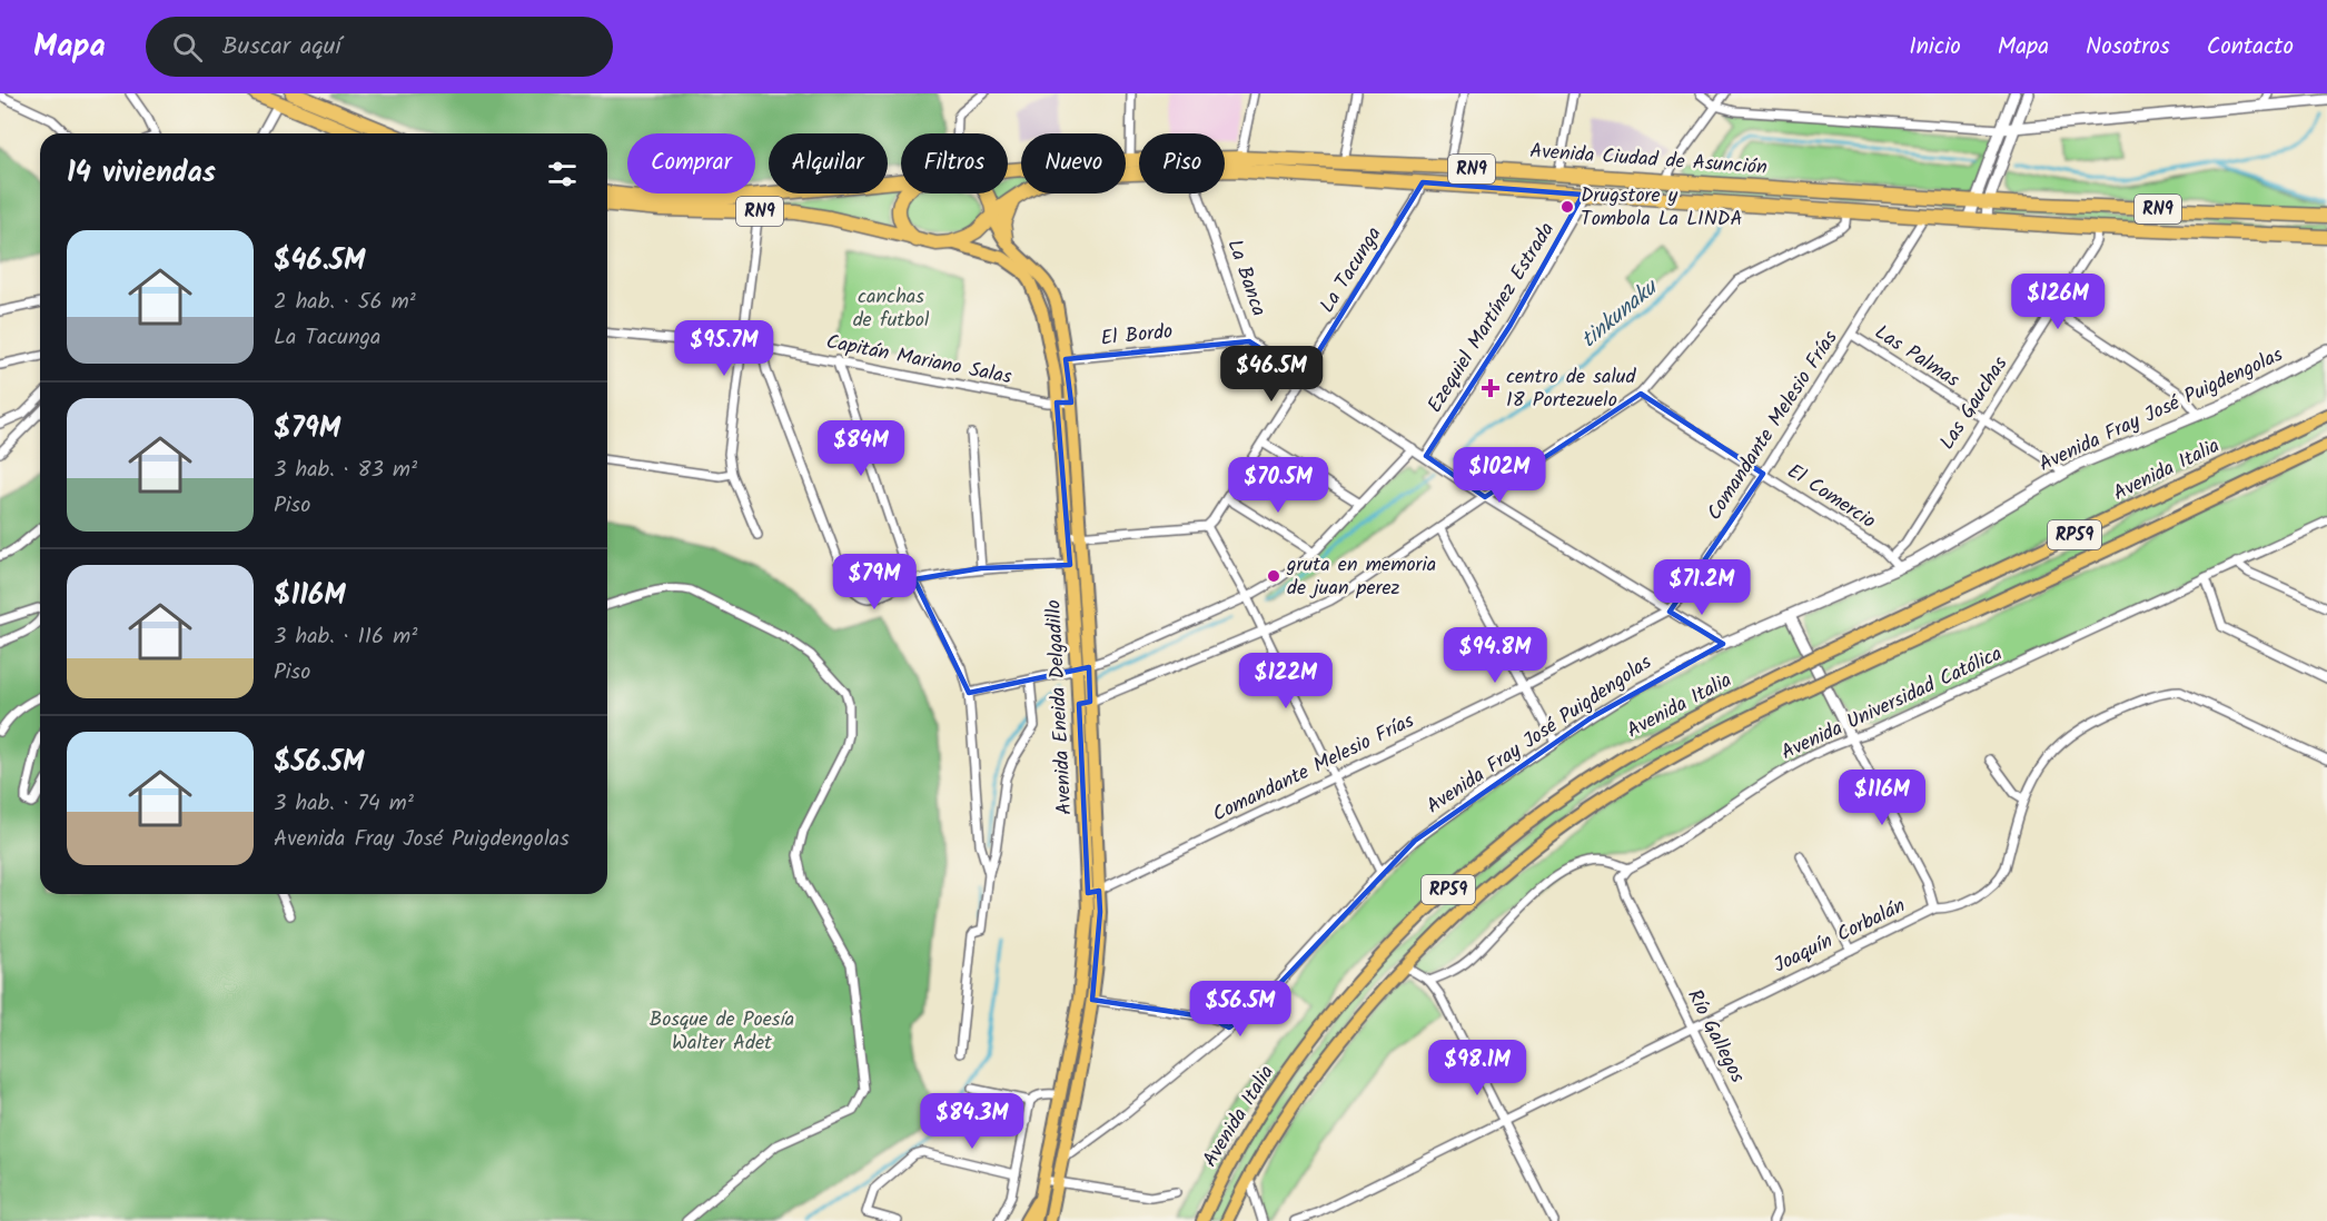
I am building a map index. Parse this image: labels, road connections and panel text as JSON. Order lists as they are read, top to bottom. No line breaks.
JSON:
{"streets":{"highway":["Avenida Ciudad de Asunción","RN9"],"main road":["Avenida Italia","RP59","Avenida Eneida Delgadillo"],"street":["La Tacunga","La Banca","Ezequiel Martínez Estrada","El Bordo","Las Palmas","Capitán Mariano Salas","Las Gauchas","Avenida Fray José Puigdengolas","Comandante Melesio Frías","El Comercio","Avenida Universidad Católica","Joaquín Corbalán","Río Gallegos"]},"crossings":[["Avenida Ciudad de Asunción","RN9"],["Avenida Ciudad de Asunción","La Tacunga"],["Avenida Ciudad de Asunción","Ezequiel Martínez Estrada"],["Avenida Ciudad de Asunción","Las Gauchas"],["Avenida Ciudad de Asunción","Comandante Melesio Frías"],["RN9","Avenida Eneida Delgadillo"],["La Tacunga","La Banca"],["La Banca","Ezequiel Martínez Estrada"],["La Banca","El Bordo"],["La Banca","Avenida Fray José Puigdengolas"],["La Banca","Comandante Melesio Frías"],["El Bordo","Avenida Eneida Delgadillo"],["Las Palmas","Las Gauchas"],["Las Palmas","Avenida Fray José Puigdengolas"],["Las Palmas","Comandante Melesio Frías"],["Capitán Mariano Salas","Avenida Eneida Delgadillo"],["Las Gauchas","El Comercio"],["Avenida Fray José Puigdengolas","El Comercio"],["Avenida Fray José Puigdengolas","Avenida Eneida Delgadillo"],["Comandante Melesio Frías","El Comercio"],["Comandante Melesio Frías","Avenida Eneida Delgadillo"],["Avenida Universidad Católica","Río Gallegos"],["Joaquín Corbalán","Río Gallegos"]],"water":["tinkunaku"],"parks":["canchas de futbol","Bosque de Poesía Walter Adet"],"places":{"other":["Drugstore y Tombola La LINDA","gruta en memoria de juan perez"],"health":["centro de salud 18 Portezuelo"]},"page":{"header":"Mapa","search":"Buscar aquí","nav":["Inicio","Mapa","Nosotros","Contacto"],"chip":["Comprar","Alquilar","Filtros","Nuevo","Piso"],"heading":"14 viviendas","list":[{"name":"$46.5M","note":"2 hab. · 56 m² · La Tacunga"},{"name":"$79M","note":"3 hab. · 83 m² · Piso"},{"name":"$116M","note":"3 hab. · 116 m² · Piso"},{"name":"$56.5M","note":"3 hab. · 74 m² · Avenida Fray José Puigdengolas"}],"price":["$126M","$95.7M","$46.5M","$84M","$102M","$70.5M","$79M","$71.2M","$94.8M","$122M","$116M","$56.5M","$98.1M","$84.3M"]}}
